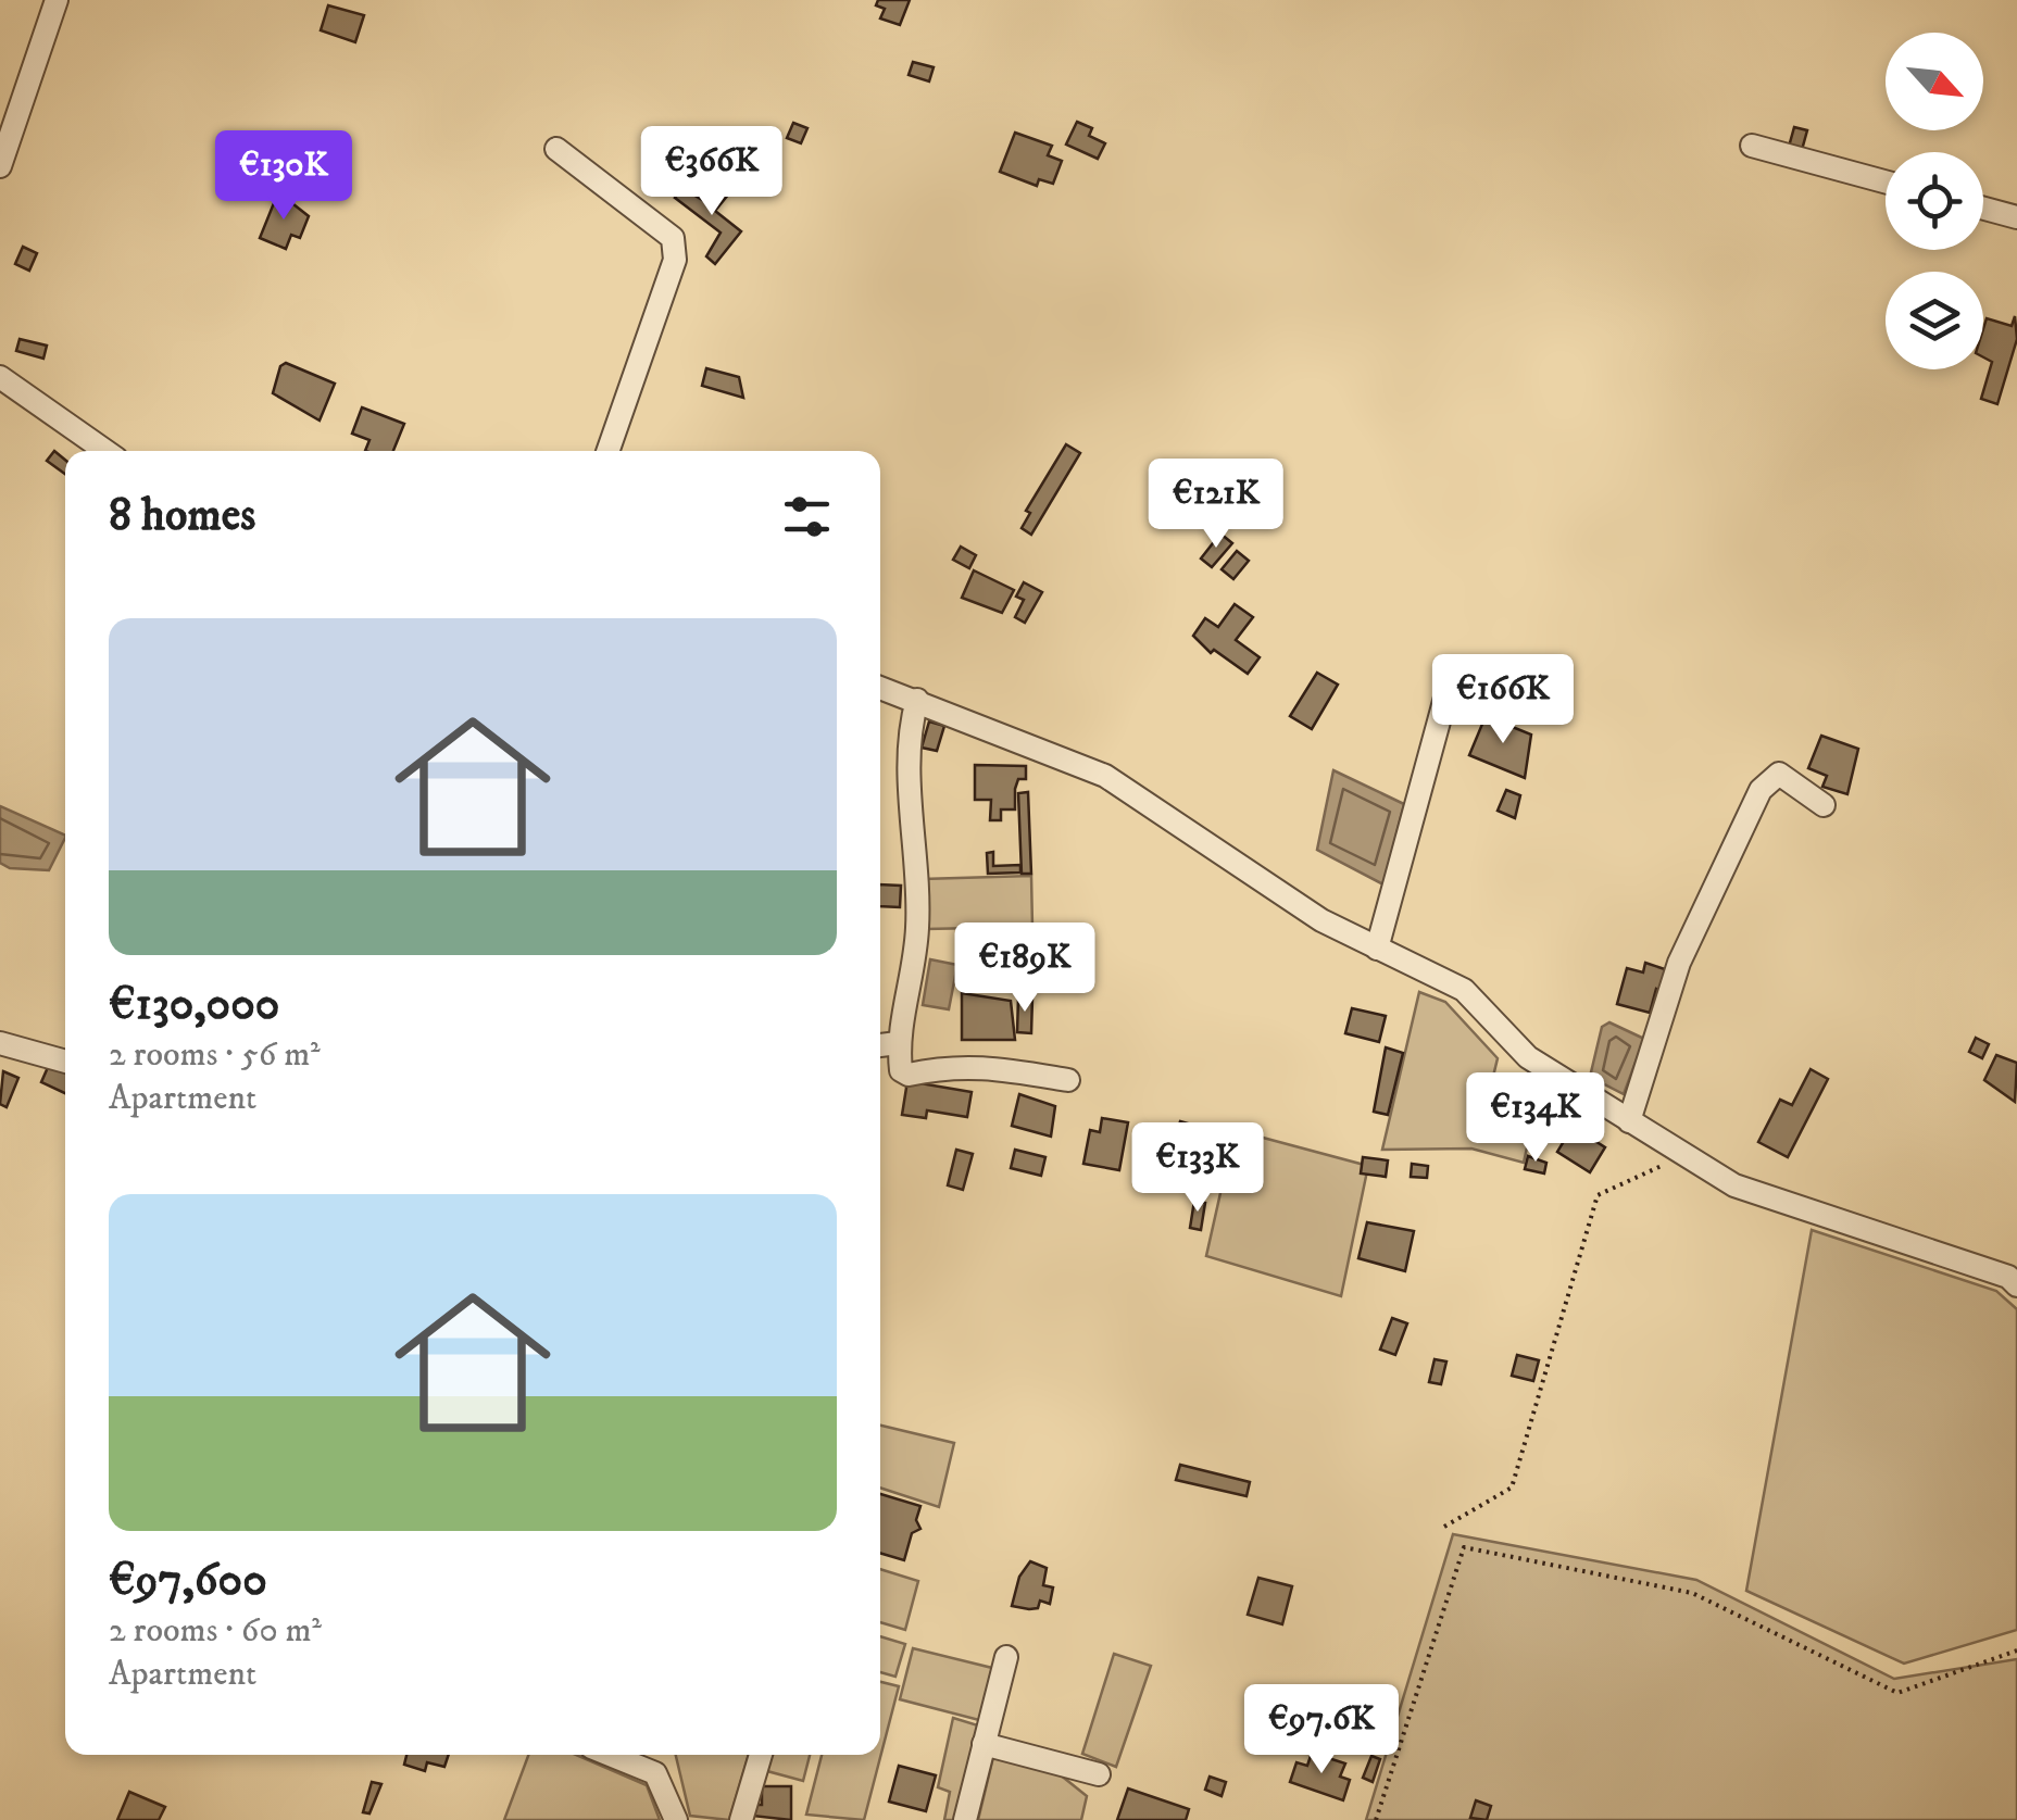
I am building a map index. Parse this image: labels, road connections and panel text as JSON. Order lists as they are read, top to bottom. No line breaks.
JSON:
{"north":"bottom right","page":{"price":["€366K","€130K","€121K","€166K","€189K","€134K","€133K","€97.6K"],"heading":"8 homes","list":[{"name":"€130,000","note":"2 rooms · 56 m² · Apartment"},{"name":"€97,600","note":"2 rooms · 60 m² · Apartment"}]}}
